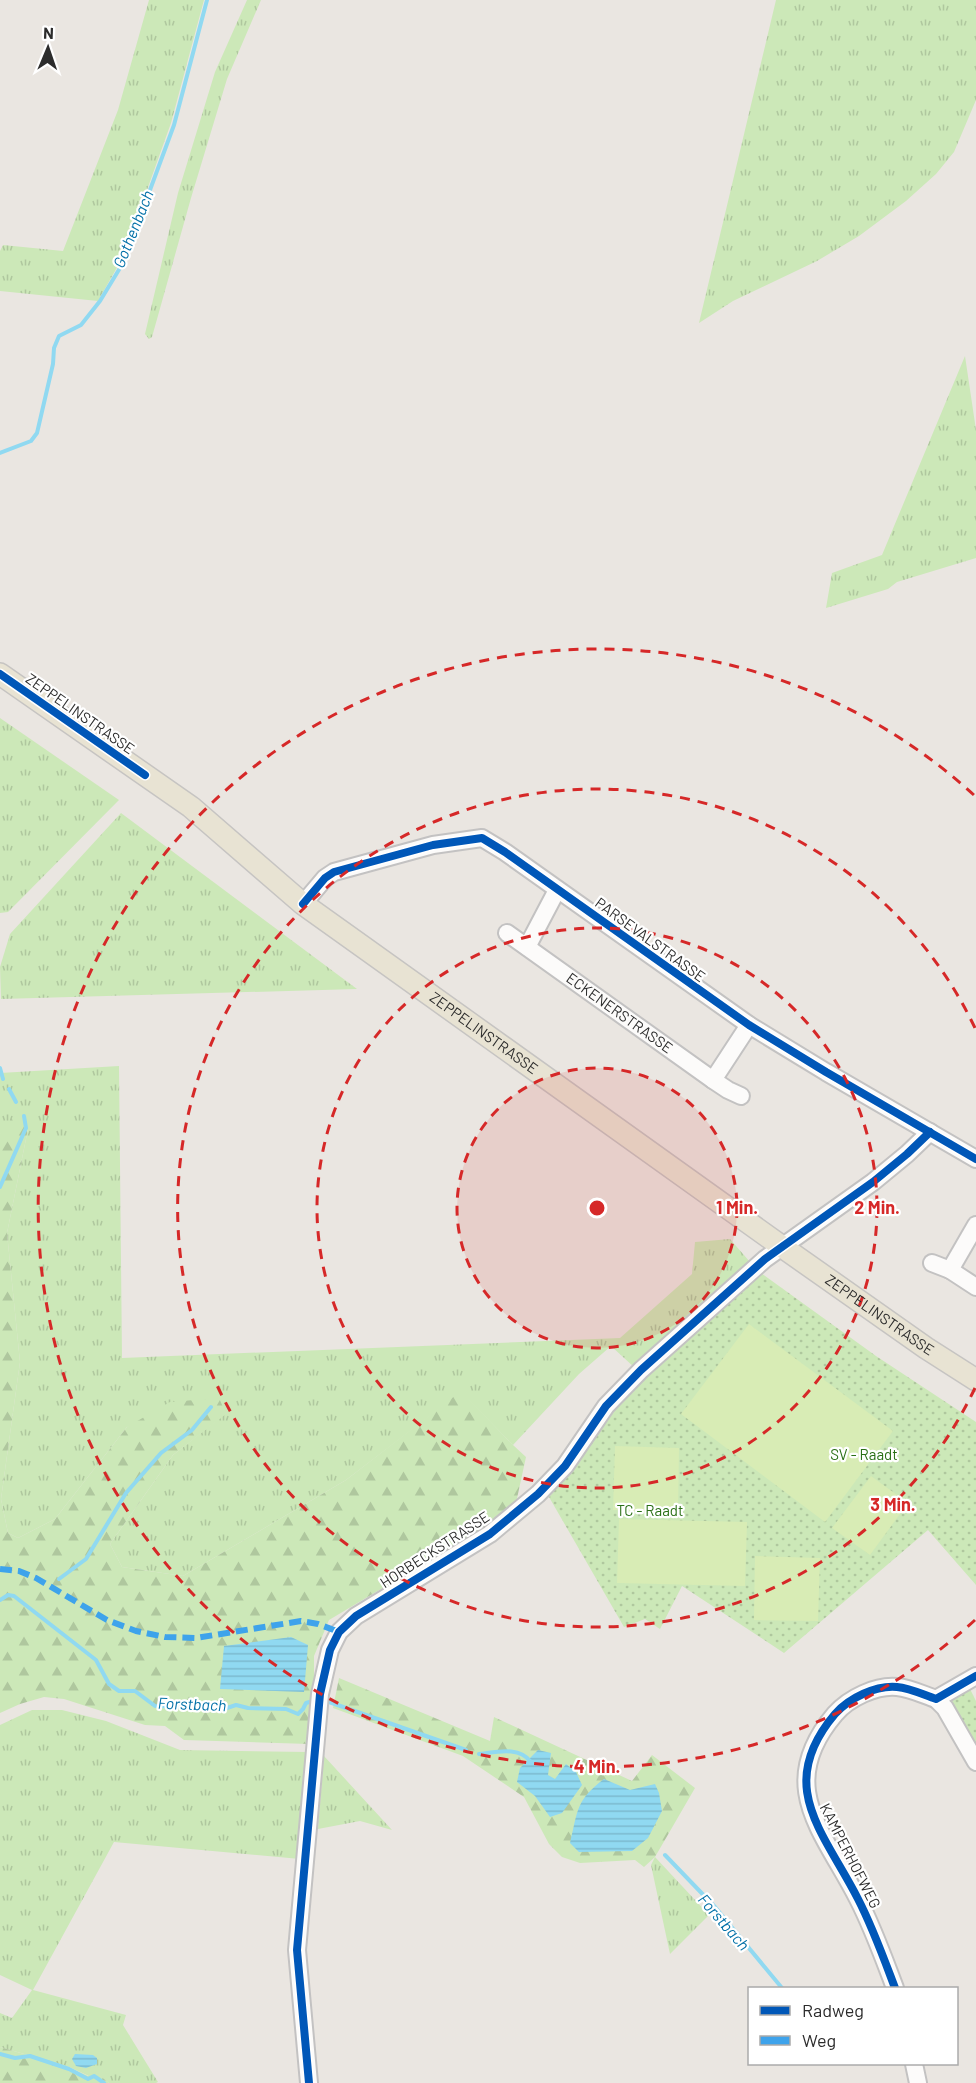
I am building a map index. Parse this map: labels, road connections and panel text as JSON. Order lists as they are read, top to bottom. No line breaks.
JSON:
{"streets":{"main road":["ZEPPELINSTRASSE"],"street":["PARSEVALSTRASSE","ECKENERSTRASSE","HORBECKSTRASSE","KAMPERHOFWEG"]},"crossings":[["ZEPPELINSTRASSE","PARSEVALSTRASSE"],["ZEPPELINSTRASSE","HORBECKSTRASSE"],["PARSEVALSTRASSE","HORBECKSTRASSE"]],"water":["Gothenbach","Forstbach"],"parks":["SV - Raadt","TC - Raadt"],"legend":["Radweg","Weg"],"north":"top","rings":["1 Min.","2 Min.","3 Min.","4 Min."]}
